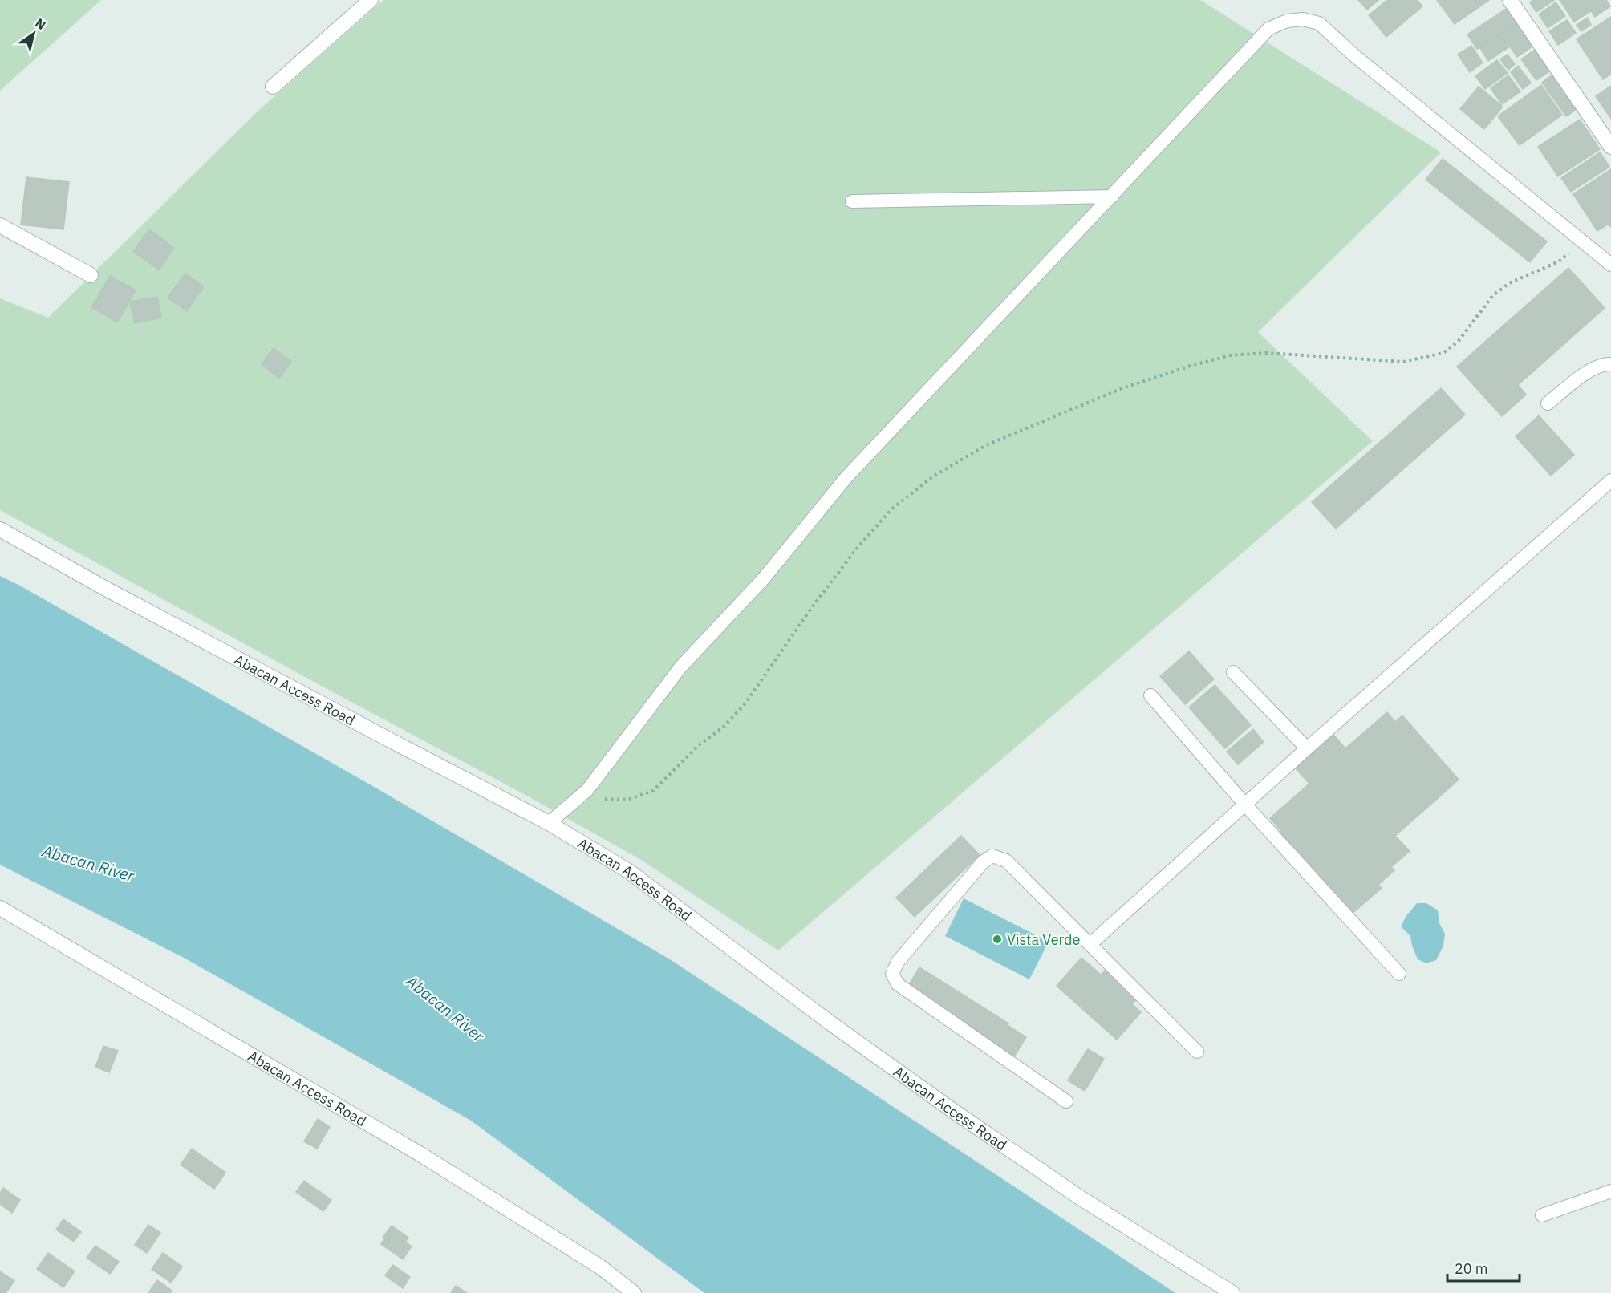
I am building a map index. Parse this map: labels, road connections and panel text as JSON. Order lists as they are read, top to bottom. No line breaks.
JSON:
{"streets":{"street":["Abacan Access Road"]},"water":["Abacan River"],"places":["Vista Verde"],"scale_bar":"20 m","north":"top right"}
